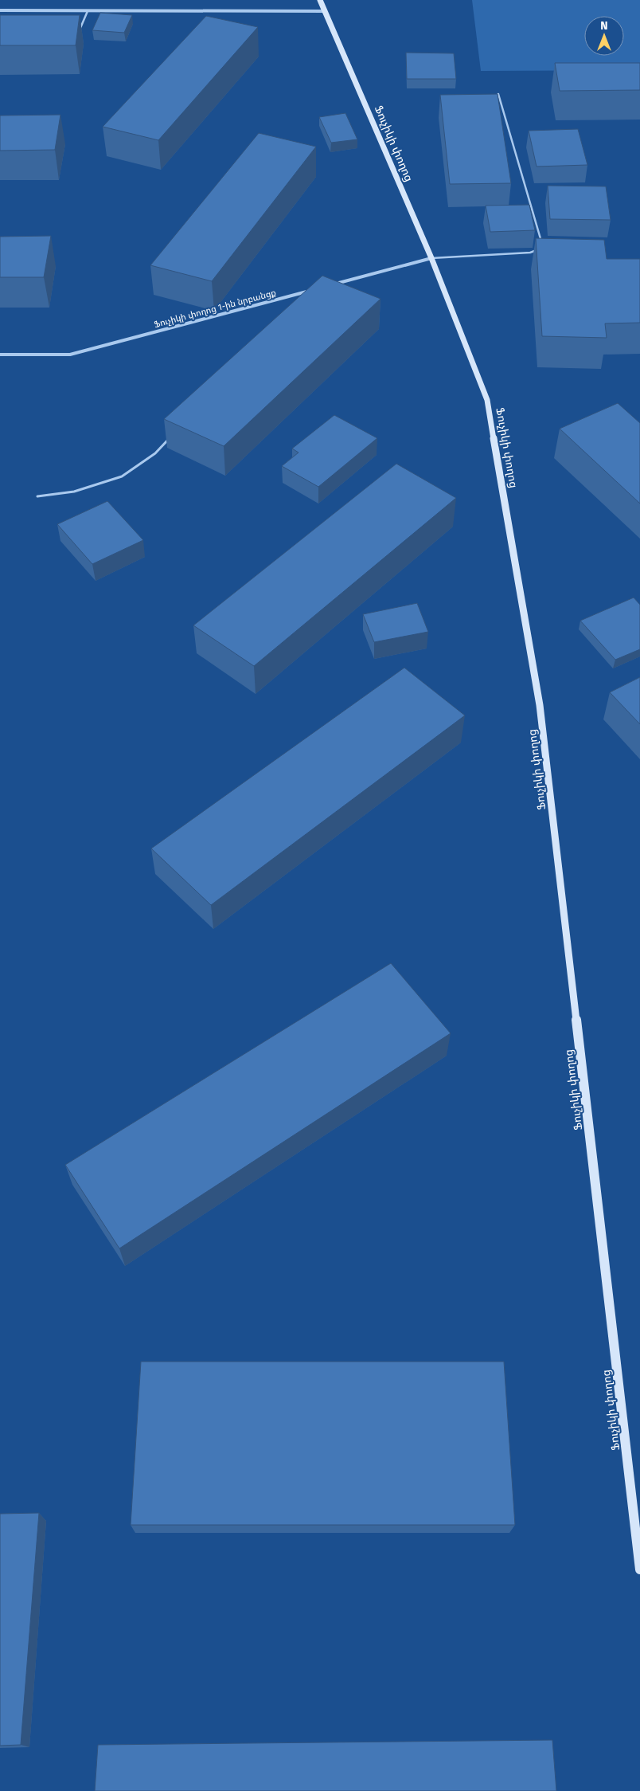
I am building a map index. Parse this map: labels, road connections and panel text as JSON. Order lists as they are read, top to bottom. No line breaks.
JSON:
{"streets":{"street":["Ֆուչիկի փողոց","Ֆուչիկի փողոց 1-ին նրբանցք"]},"north":"top"}
